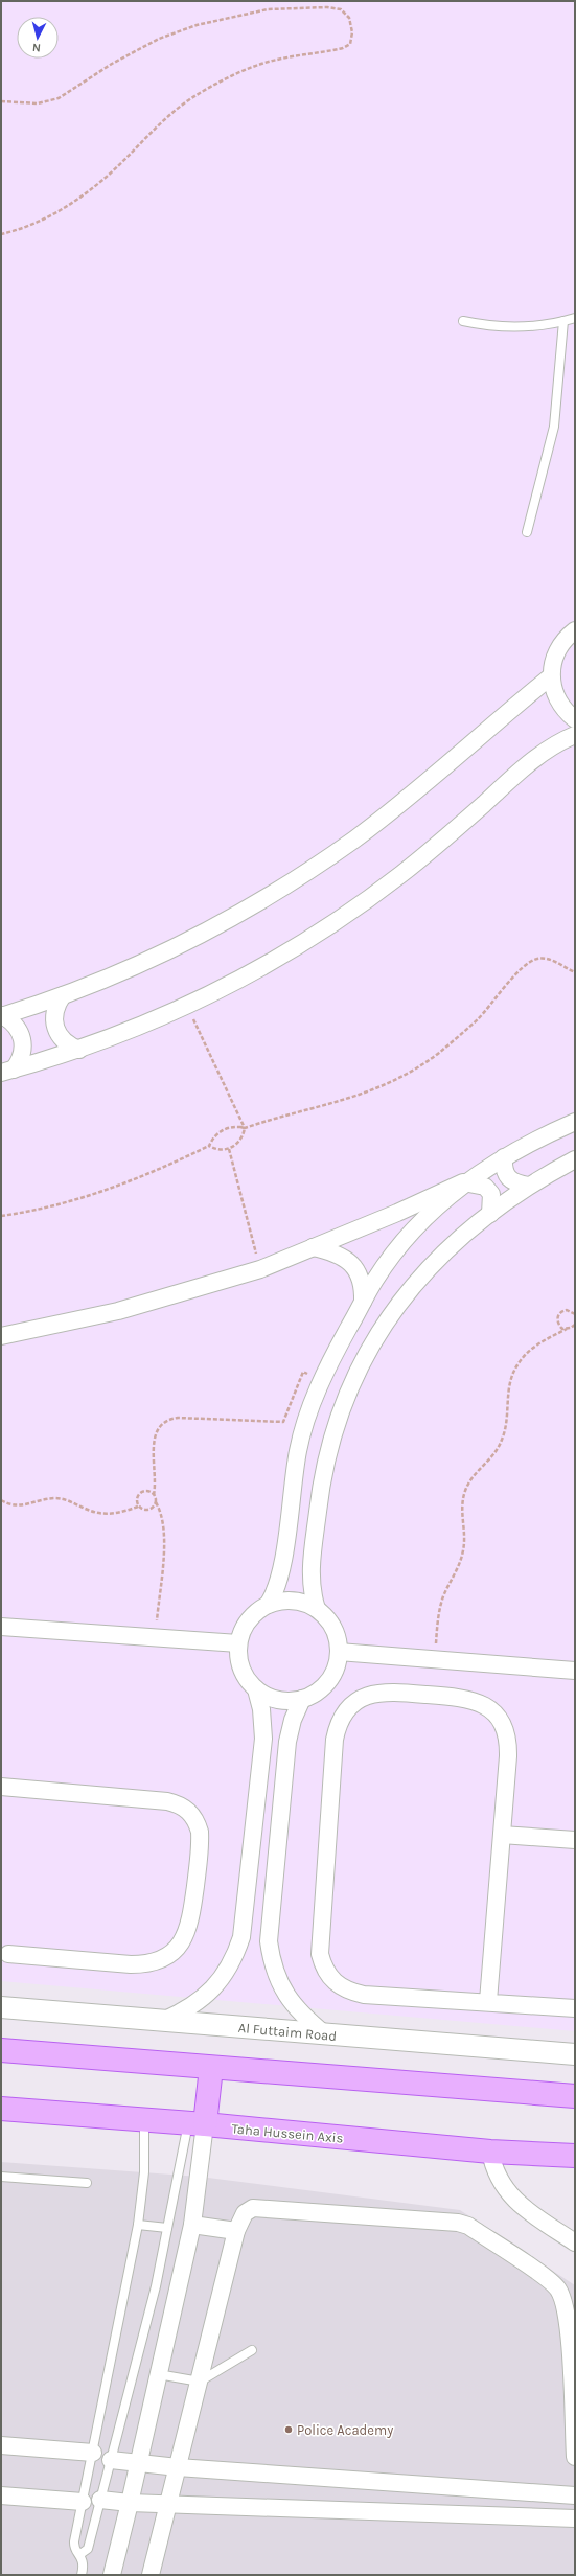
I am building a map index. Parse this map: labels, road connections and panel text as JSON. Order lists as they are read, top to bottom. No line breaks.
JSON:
{"streets":{"main road":["Taha Hussein Axis"],"street":["Al Futtaim Road"]},"places":["Police Academy"],"north":"bottom"}
